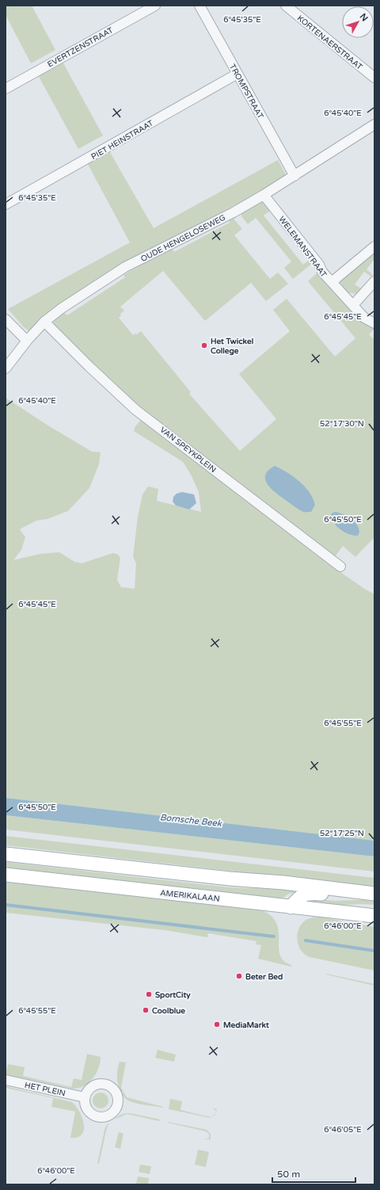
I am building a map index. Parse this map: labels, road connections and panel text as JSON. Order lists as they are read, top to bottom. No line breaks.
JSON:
{"streets":{"main road":["AMERIKALAAN"],"street":["KORTENAERSTRAAT","EVERTZENSTRAAT","TROMPSTRAAT","PIET HEINSTRAAT","OUDE HENGELOSEWEG","WELEMANSTRAAT","VAN SPEYKPLEIN","HET PLEIN"]},"crossings":[["TROMPSTRAAT","PIET HEINSTRAAT"],["TROMPSTRAAT","OUDE HENGELOSEWEG"],["OUDE HENGELOSEWEG","WELEMANSTRAAT"],["OUDE HENGELOSEWEG","VAN SPEYKPLEIN"]],"water":["Bornsche Beek"],"places":["Het Twickel College","Beter Bed","SportCity","Coolblue","MediaMarkt"],"scale_bar":"50 m","north":"top right","coordinates":["6°45'35\"E","6°45'40\"E","6°45'45\"E","52°17'30\"N","6°45'50\"E","6°45'55\"E","52°17'25\"N","6°46'00\"E","6°46'05\"E"]}
